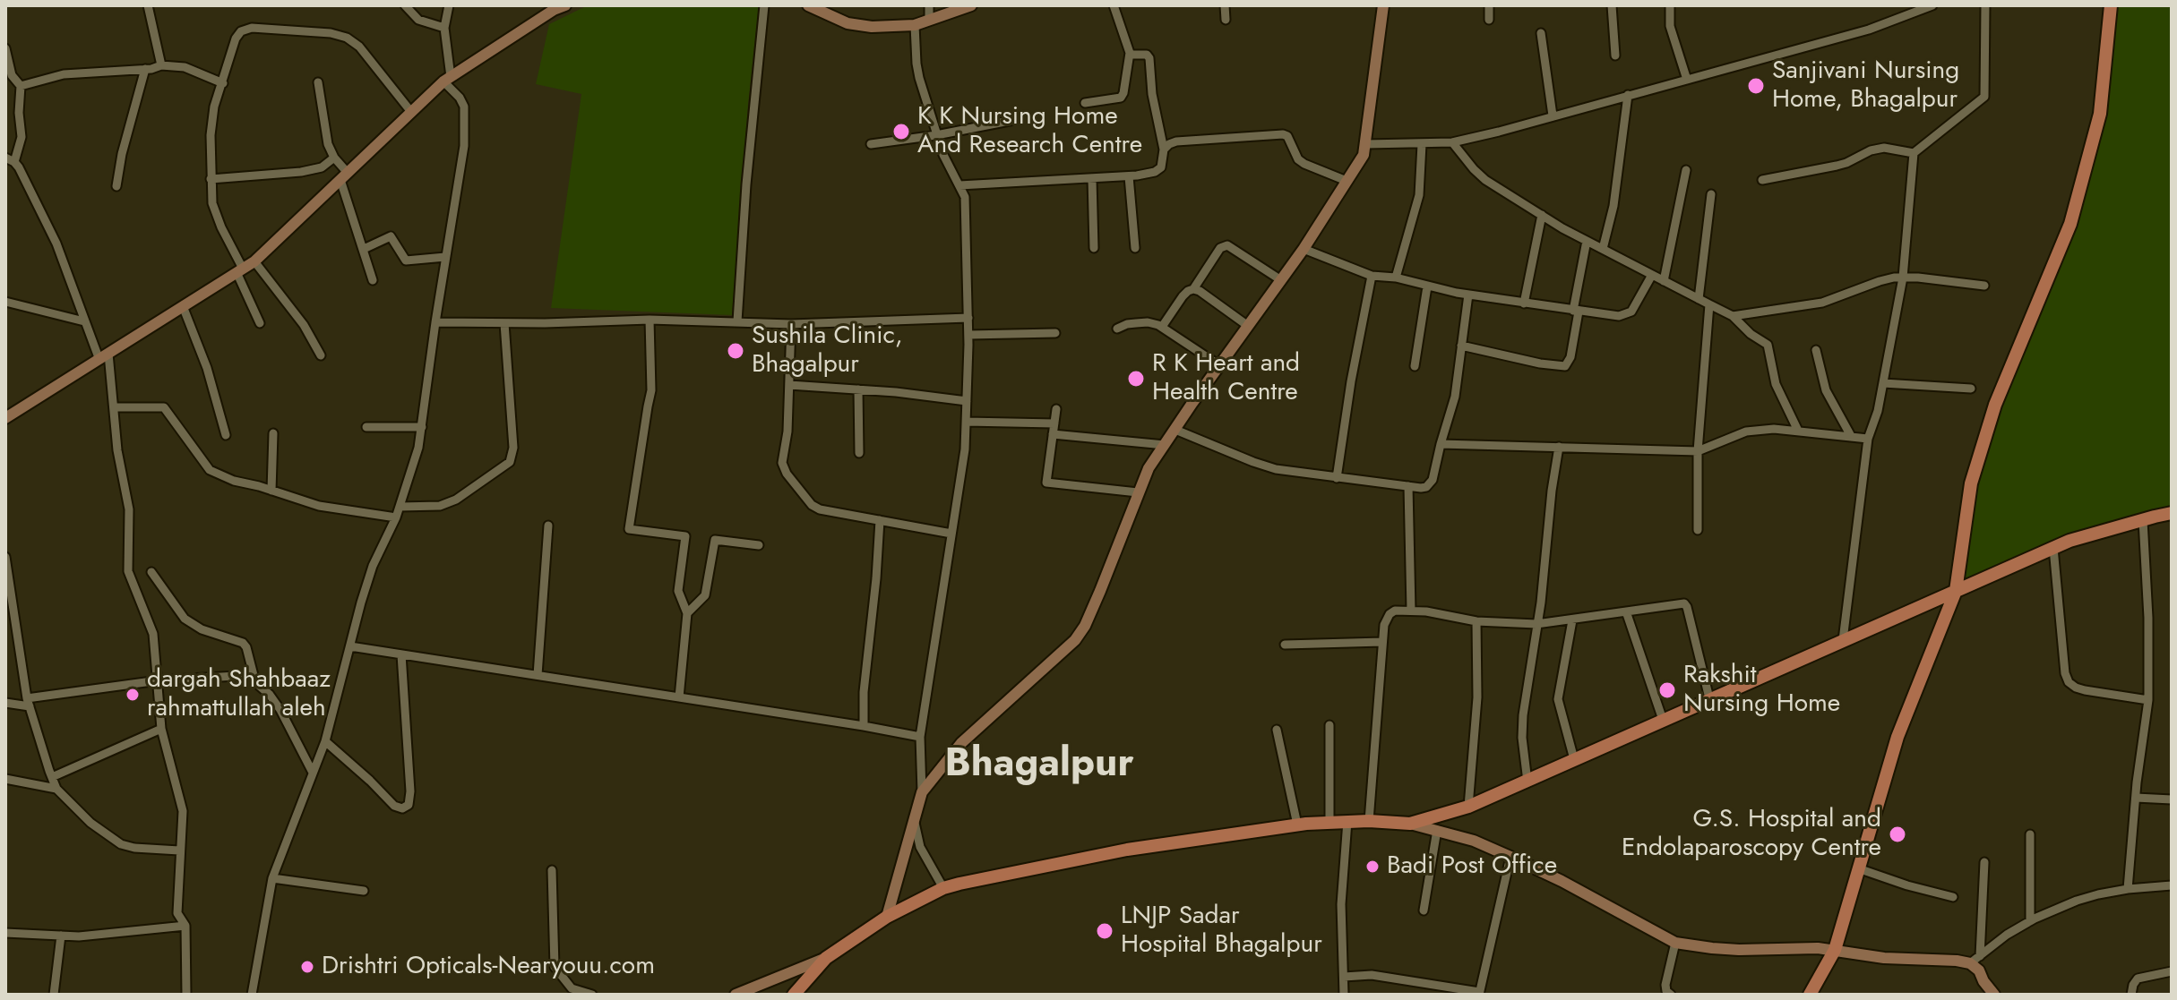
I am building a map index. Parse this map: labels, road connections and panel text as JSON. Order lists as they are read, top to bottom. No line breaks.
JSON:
{"districts":["Bhagalpur"],"places":["Sanjivani Nursing Home, Bhagalpur","K K Nursing Home And Research Centre","Sushila Clinic, Bhagalpur","R K Heart and Health Centre","Rakshit Nursing Home","dargah Shahbaaz rahmattullah aleh","G.S. Hospital and Endolaparoscopy Centre","Badi Post Office","LNJP Sadar Hospital Bhagalpur","Drishtri Opticals-Nearyouu.com"]}
